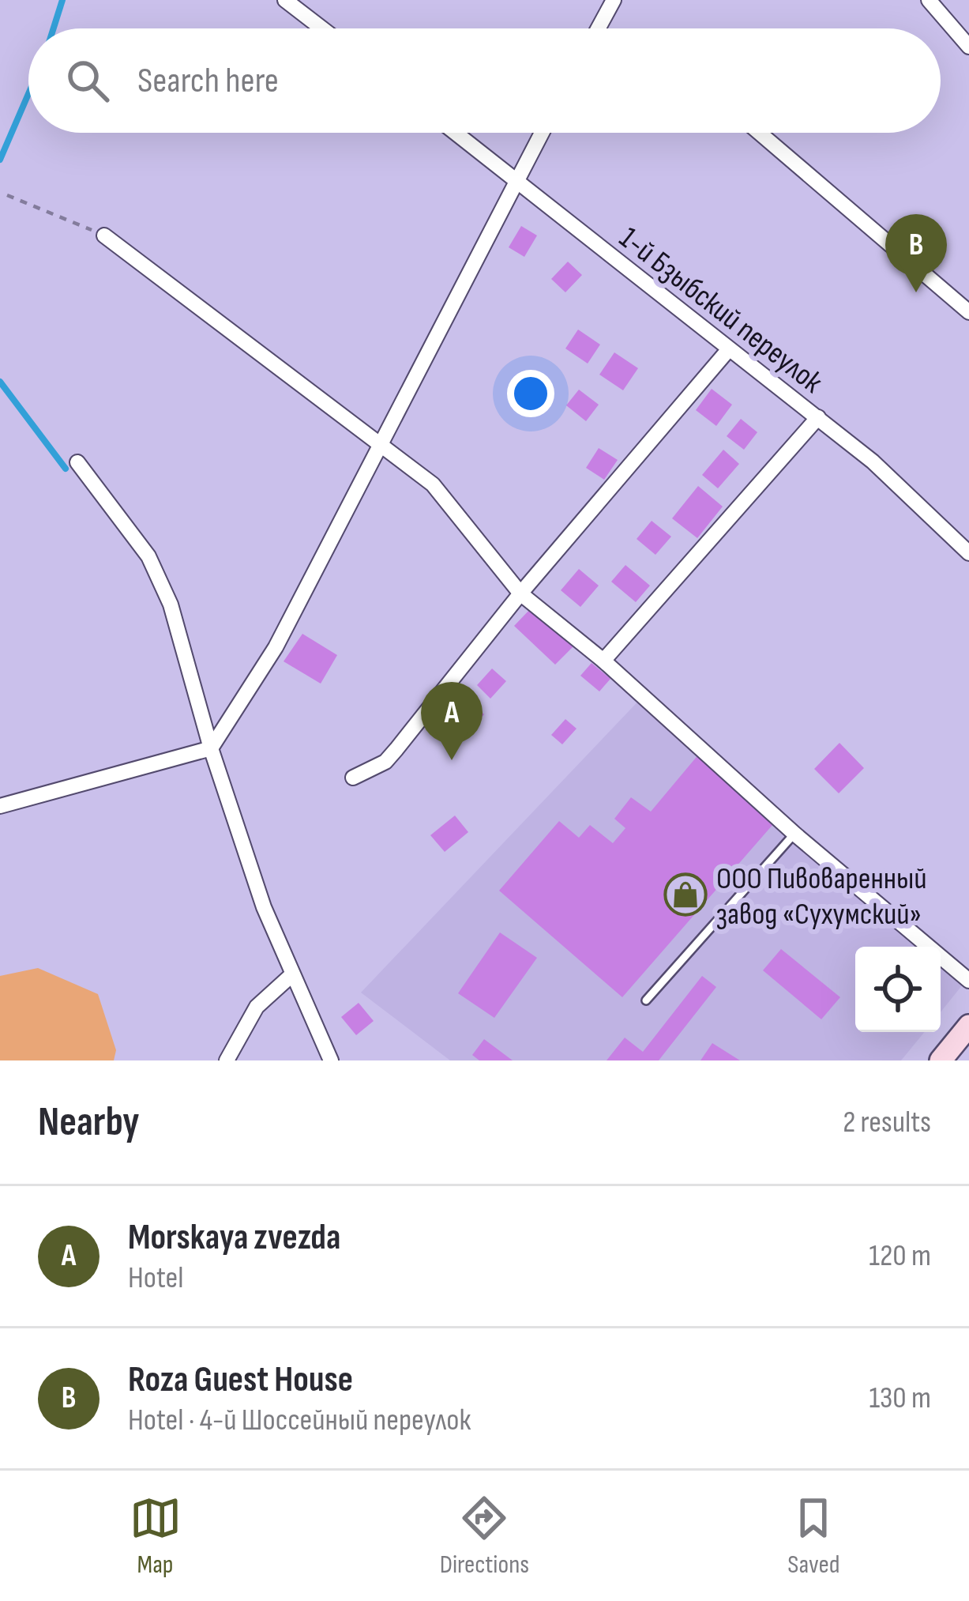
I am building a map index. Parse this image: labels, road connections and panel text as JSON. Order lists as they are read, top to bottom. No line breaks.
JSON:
{"streets":{"street":["1-й Бзыбский переулок"]},"places":{"shop":["ООО Пивоваренный завод «Сухумский»"]},"page":{"search":"Search here","pins":["B","A"],"heading":["Nearby","2 results"],"list":[{"mark":"A","name":"Morskaya zvezda","note":"Hotel","value":"120 m"},{"mark":"B","name":"Roza Guest House","note":"Hotel · 4-й Шоссейный переулок","value":"130 m"}],"nav":["Map","Directions","Saved"]}}
